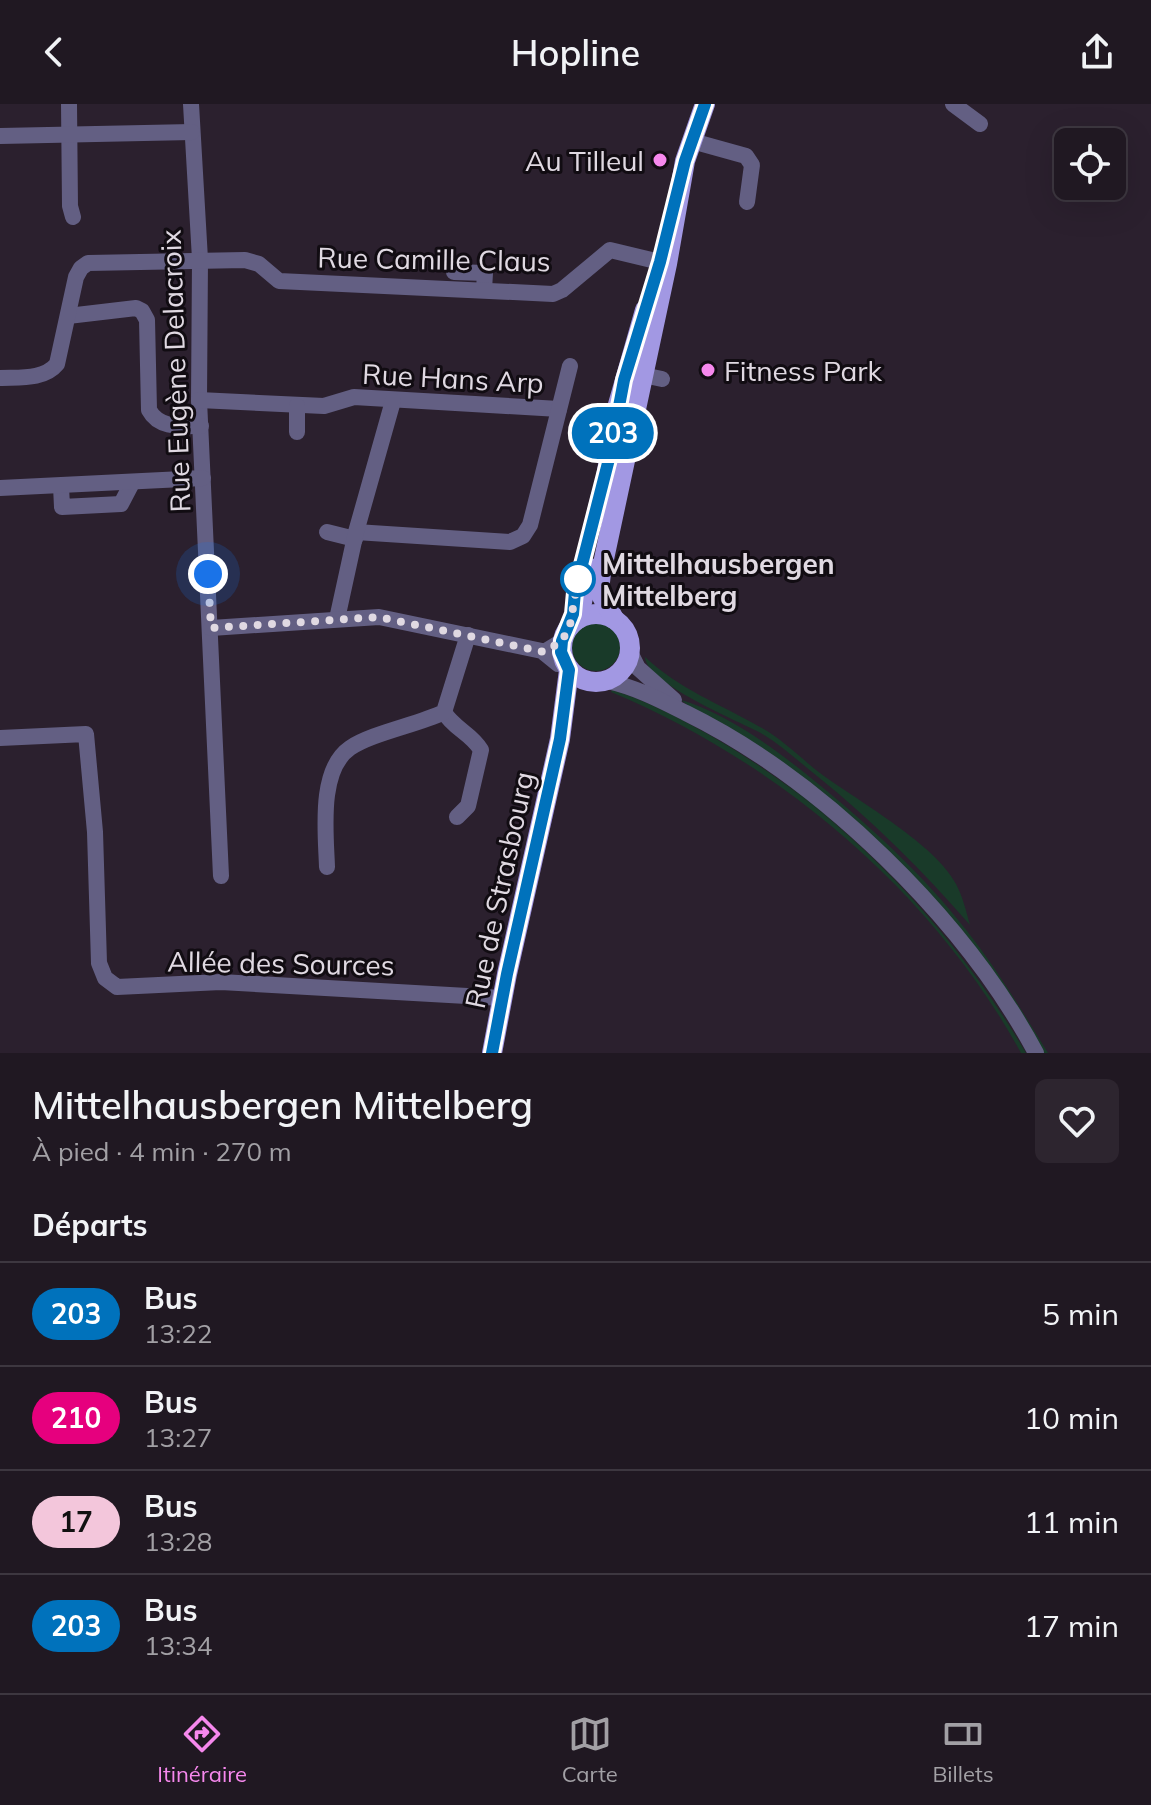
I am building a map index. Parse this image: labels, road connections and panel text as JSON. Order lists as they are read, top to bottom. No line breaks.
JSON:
{"streets":{"main road":["Rue de Strasbourg"],"street":["Rue Camille Claus","Rue Eugène Delacroix","Rue Hans Arp","Allée des Sources"]},"crossings":[["Rue Camille Claus","Rue Eugène Delacroix"],["Rue Eugène Delacroix","Rue Hans Arp"],["Rue de Strasbourg","Allée des Sources"]],"places":["Au Tilleul","Fitness Park","Mittelhausbergen Mittelberg"],"lines":["bus line 203"],"page":{"header":"Hopline","on_map":"203","heading":[["Mittelhausbergen Mittelberg","À pied · 4 min · 270 m"],"Départs"],"list":[{"mark":"203","name":"Bus","note":"13:22","value":"5 min"},{"mark":"210","name":"Bus","note":"13:27","value":"10 min"},{"mark":"17","name":"Bus","note":"13:28","value":"11 min"},{"mark":"203","name":"Bus","note":"13:34","value":"17 min"}],"tabs":["Itinéraire","Carte","Billets"]}}
